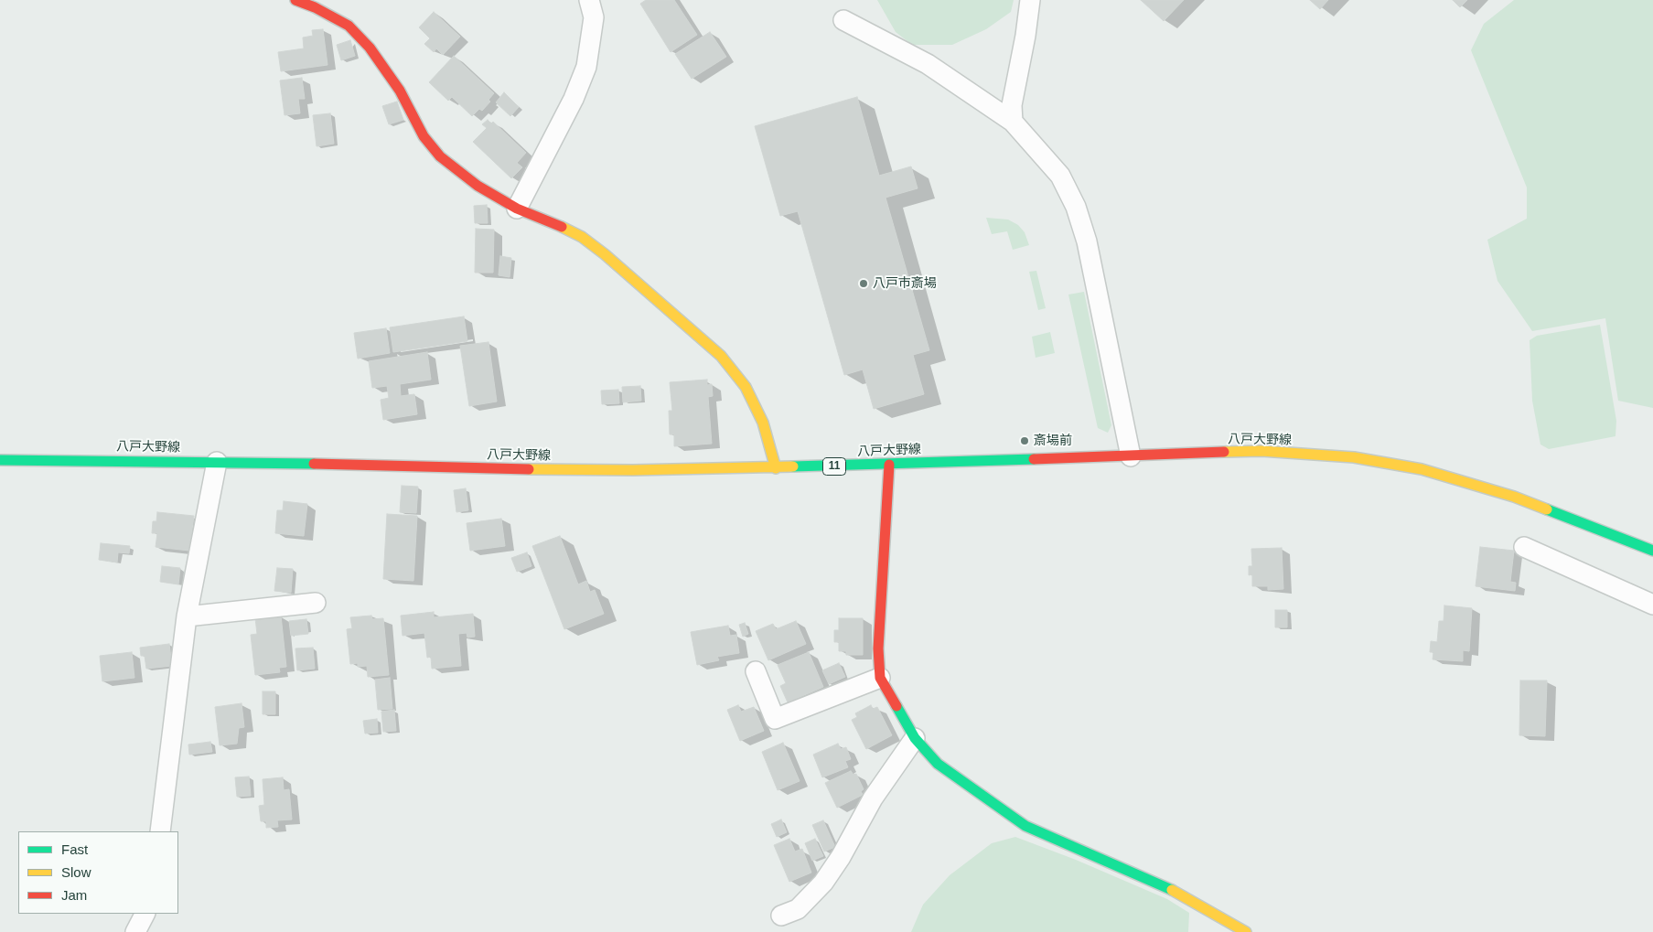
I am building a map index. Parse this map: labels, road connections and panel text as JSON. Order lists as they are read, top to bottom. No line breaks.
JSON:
{"streets":{"main road":["八戸大野線","11"]},"places":["八戸市斎場","斎場前"],"legend":["Fast","Slow","Jam"]}
